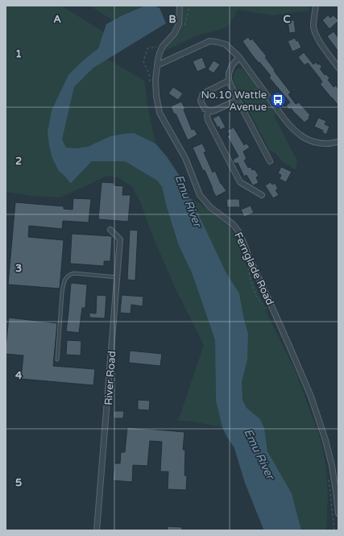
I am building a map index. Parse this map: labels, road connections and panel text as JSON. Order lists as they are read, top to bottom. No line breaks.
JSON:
{"streets":{"street":["Fernglade Road","River Road"]},"water":["Emu River"],"places":{"bus stop":["No.10 Wattle Avenue"]},"grid":{"columns":["A","B","C"],"rows":["1","2","3","4","5"]}}
